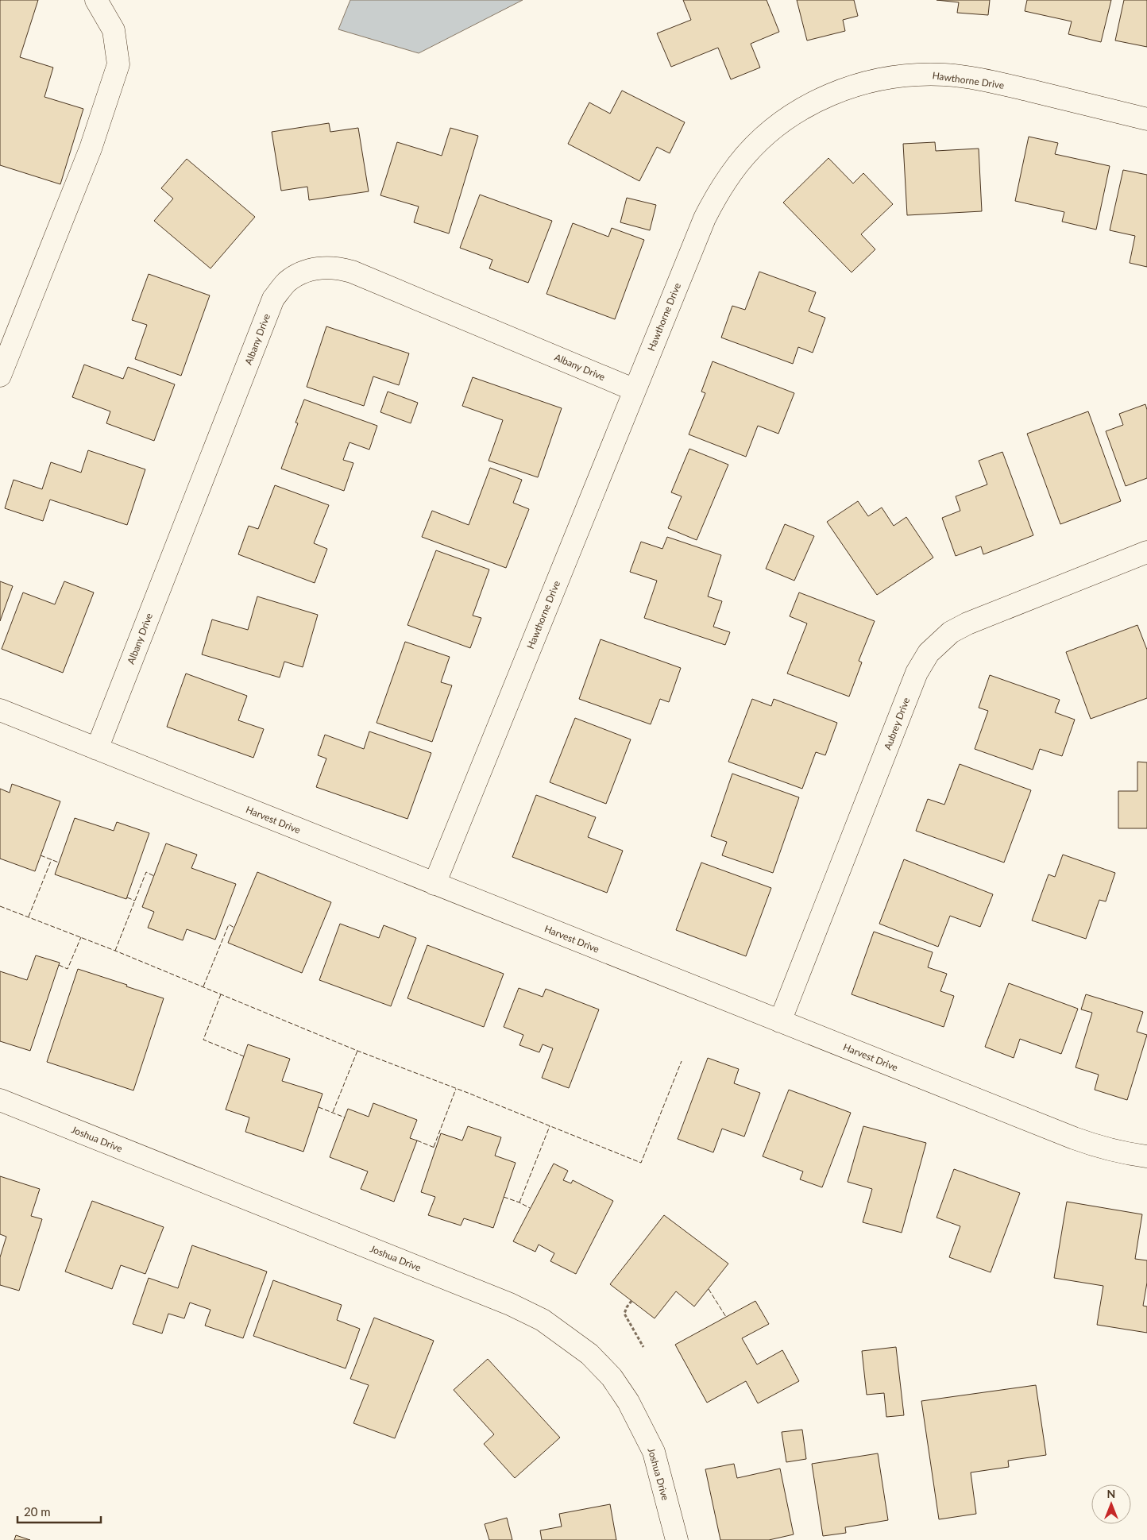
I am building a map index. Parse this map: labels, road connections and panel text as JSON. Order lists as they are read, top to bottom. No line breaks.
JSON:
{"streets":{"street":["Hawthorne Drive","Albany Drive","Aubrey Drive","Harvest Drive","Joshua Drive"]},"crossings":[["Hawthorne Drive","Albany Drive"],["Hawthorne Drive","Harvest Drive"],["Albany Drive","Harvest Drive"],["Aubrey Drive","Harvest Drive"]],"scale_bar":"20 m","north":"top"}
